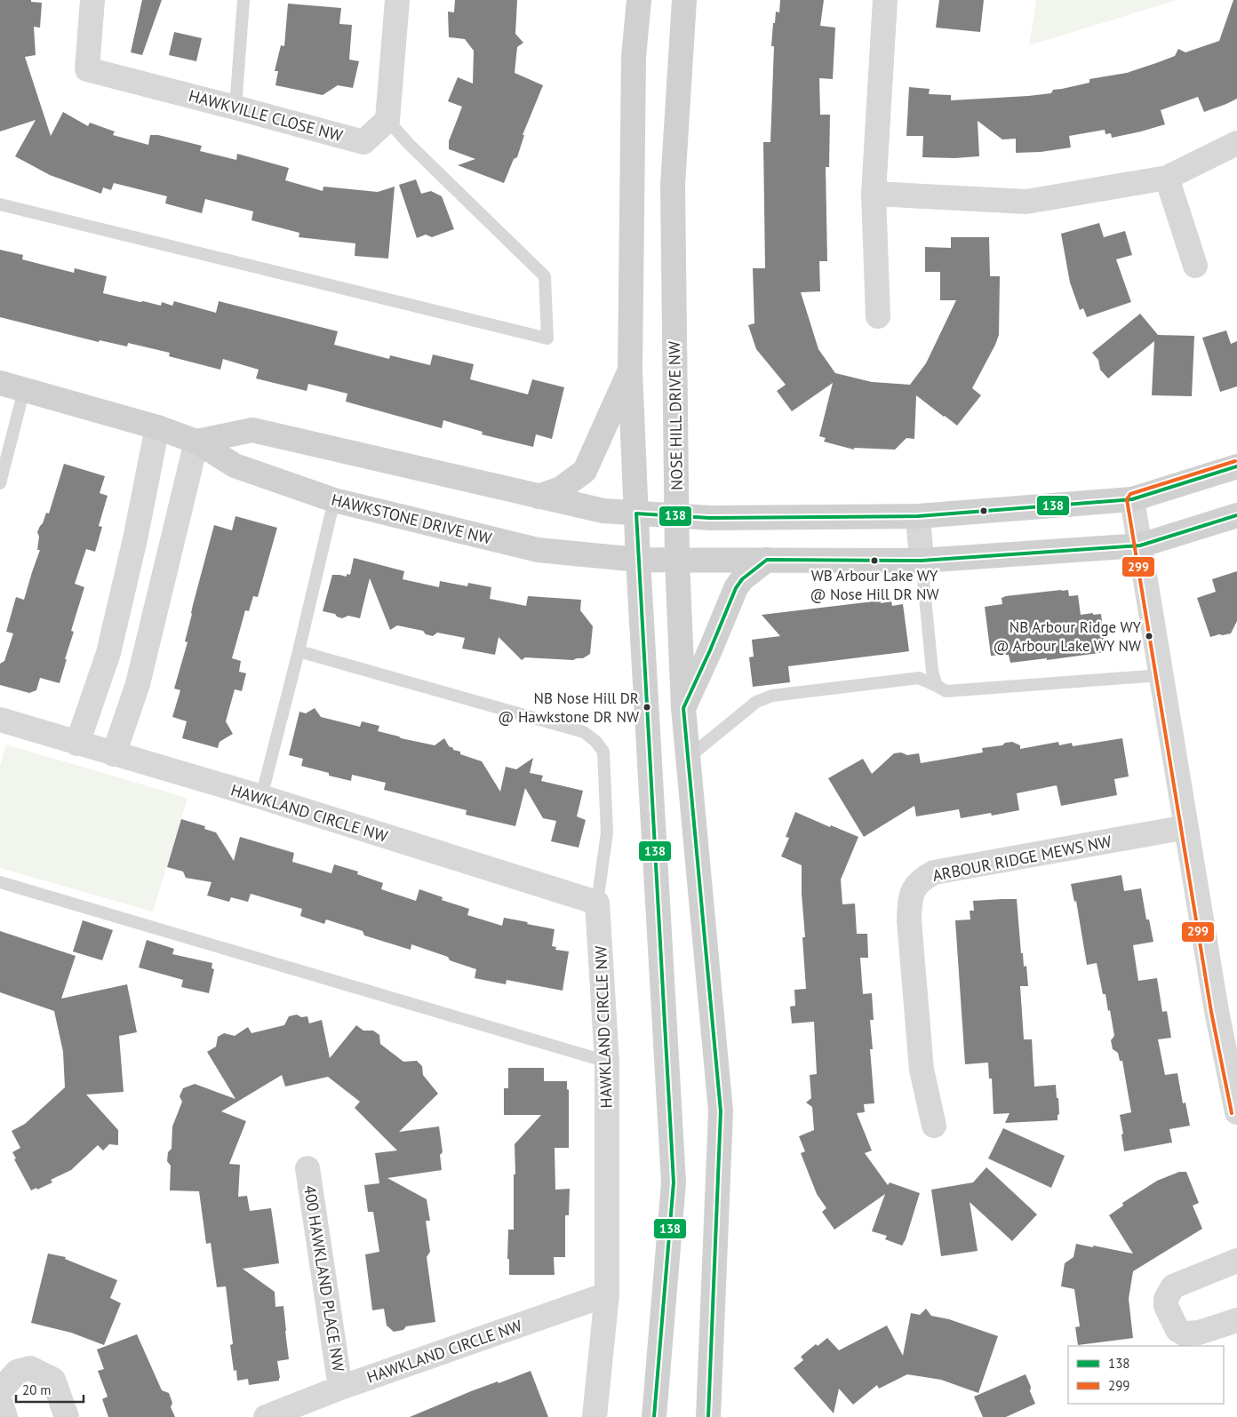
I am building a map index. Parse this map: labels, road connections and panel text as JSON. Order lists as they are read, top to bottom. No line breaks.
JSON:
{"streets":{"main road":["NOSE HILL DRIVE NW","HAWKSTONE DRIVE NW"],"street":["HAWKVILLE CLOSE NW","HAWKLAND CIRCLE NW","ARBOUR RIDGE MEWS NW","400 HAWKLAND PLACE NW"]},"crossings":[["NOSE HILL DRIVE NW","HAWKSTONE DRIVE NW"],["HAWKLAND CIRCLE NW","400 HAWKLAND PLACE NW"]],"places":["WB Arbour Lake WY @ Nose Hill DR NW","NB Arbour Ridge WY @ Arbour Lake WY NW","NB Nose Hill DR @ Hawkstone DR NW"],"lines":["transit line 299","transit line 138"],"legend":["138","299"],"scale_bar":"20 m"}
